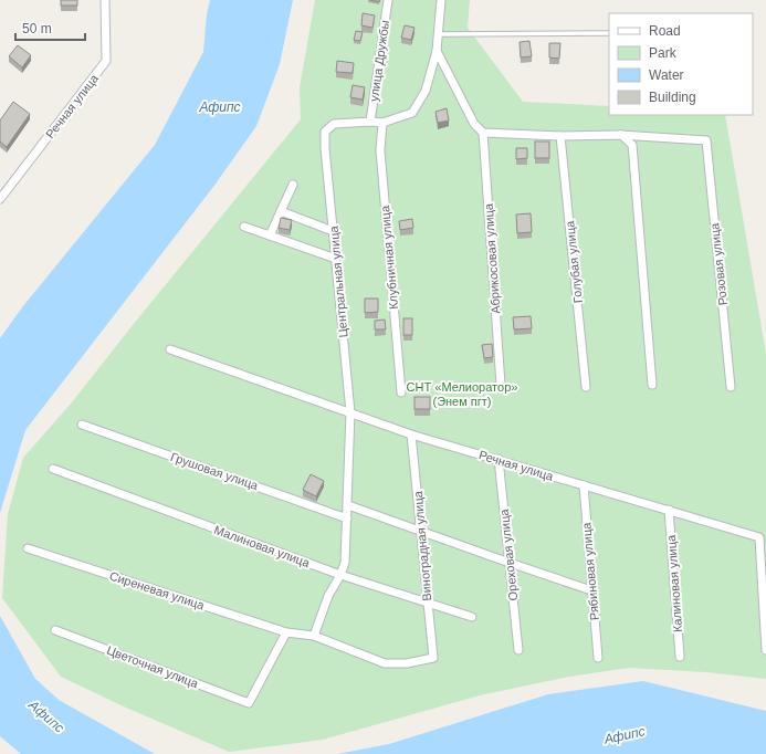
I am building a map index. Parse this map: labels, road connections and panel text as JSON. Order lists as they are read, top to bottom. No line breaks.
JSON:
{"streets":{"street":["улица Дружбы","Речная улица","Клубничная улица","Абрикосовая улица","Голубая улица","Розовая улица","Центральная улица","Грушовая улица","Малиновая улица","Виноградная улица","Ореховая улица","Рябиновая улица","Калиновая улица","Сиреневая улица","Цветочная улица"]},"crossings":[["улица Дружбы","Центральная улица"],["Речная улица","Центральная улица"],["Речная улица","Виноградная улица"],["Речная улица","Ореховая улица"],["Речная улица","Рябиновая улица"],["Речная улица","Калиновая улица"],["Клубничная улица","Центральная улица"],["Центральная улица","Грушовая улица"],["Центральная улица","Малиновая улица"],["Центральная улица","Виноградная улица"],["Малиновая улица","Виноградная улица"],["Сиреневая улица","Цветочная улица"]],"water":["Афипс"],"parks":["СНТ «Мелиоратор» (Энем пгт)"],"legend":["Road","Park","Water","Building"],"scale_bar":"50 m"}
